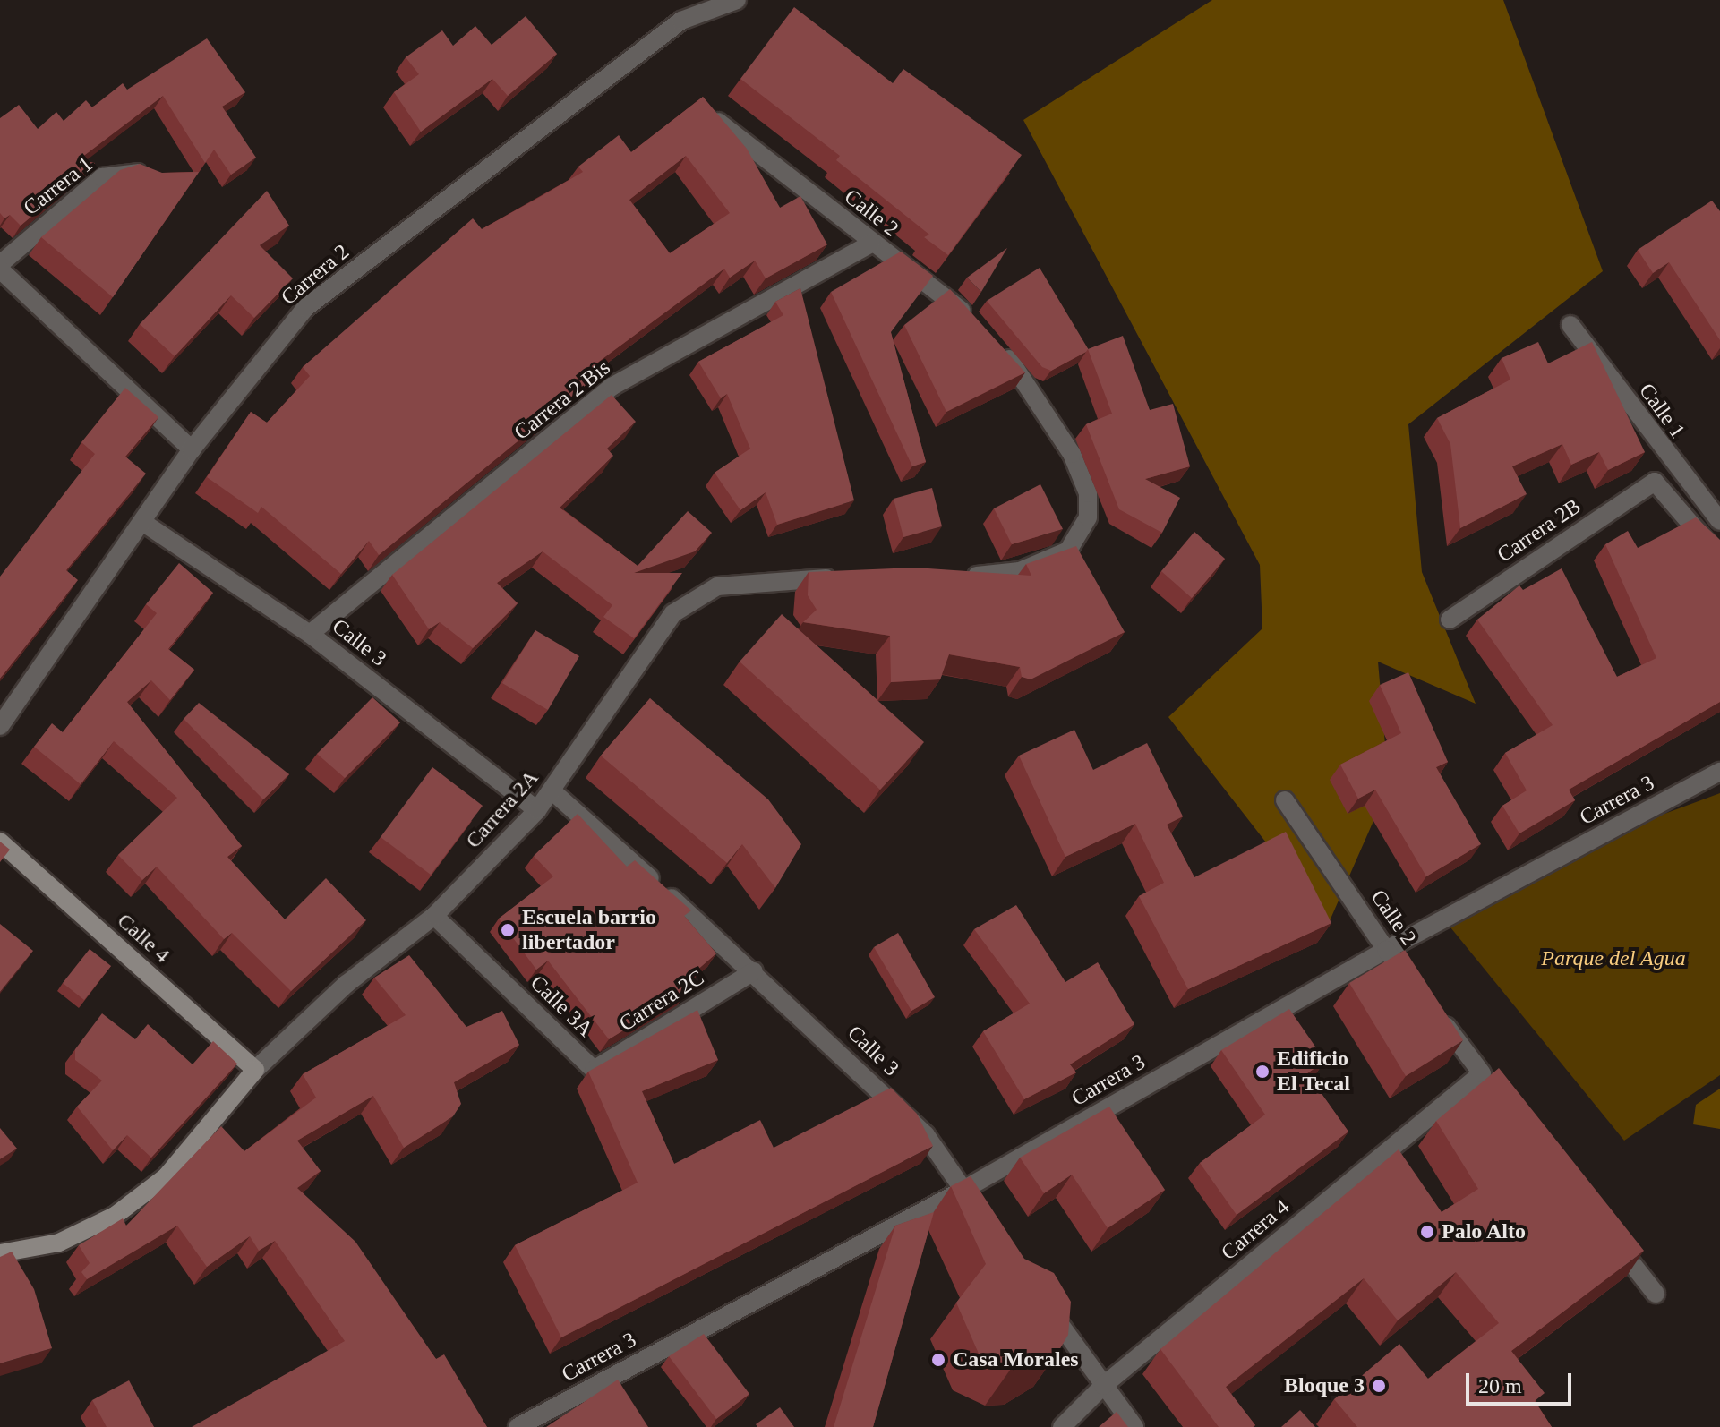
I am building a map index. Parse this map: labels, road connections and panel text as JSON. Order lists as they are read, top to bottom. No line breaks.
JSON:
{"streets":{"main road":["Carrera 2A","Calle 4"],"street":["Carrera 1","Calle 2","Carrera 2","Carrera 2 Bis","Calle 1","Carrera 2B","Calle 3","Carrera 3","Carrera 2C","Calle 3A","Carrera 4"]},"crossings":[["Calle 2","Carrera 2 Bis"],["Calle 2","Carrera 3"],["Calle 2","Carrera 4"],["Carrera 2","Calle 3"],["Carrera 2 Bis","Calle 3"],["Calle 3","Carrera 3"],["Calle 3","Carrera 2A"],["Calle 3","Carrera 2C"],["Carrera 2A","Calle 4"],["Carrera 2A","Calle 3A"],["Carrera 2C","Calle 3A"]],"parks":["Parque del Agua"],"places":["Escuela barrio libertador","Edificio El Tecal","Palo Alto","Casa Morales","Bloque 3"],"scale_bar":"20 m"}
